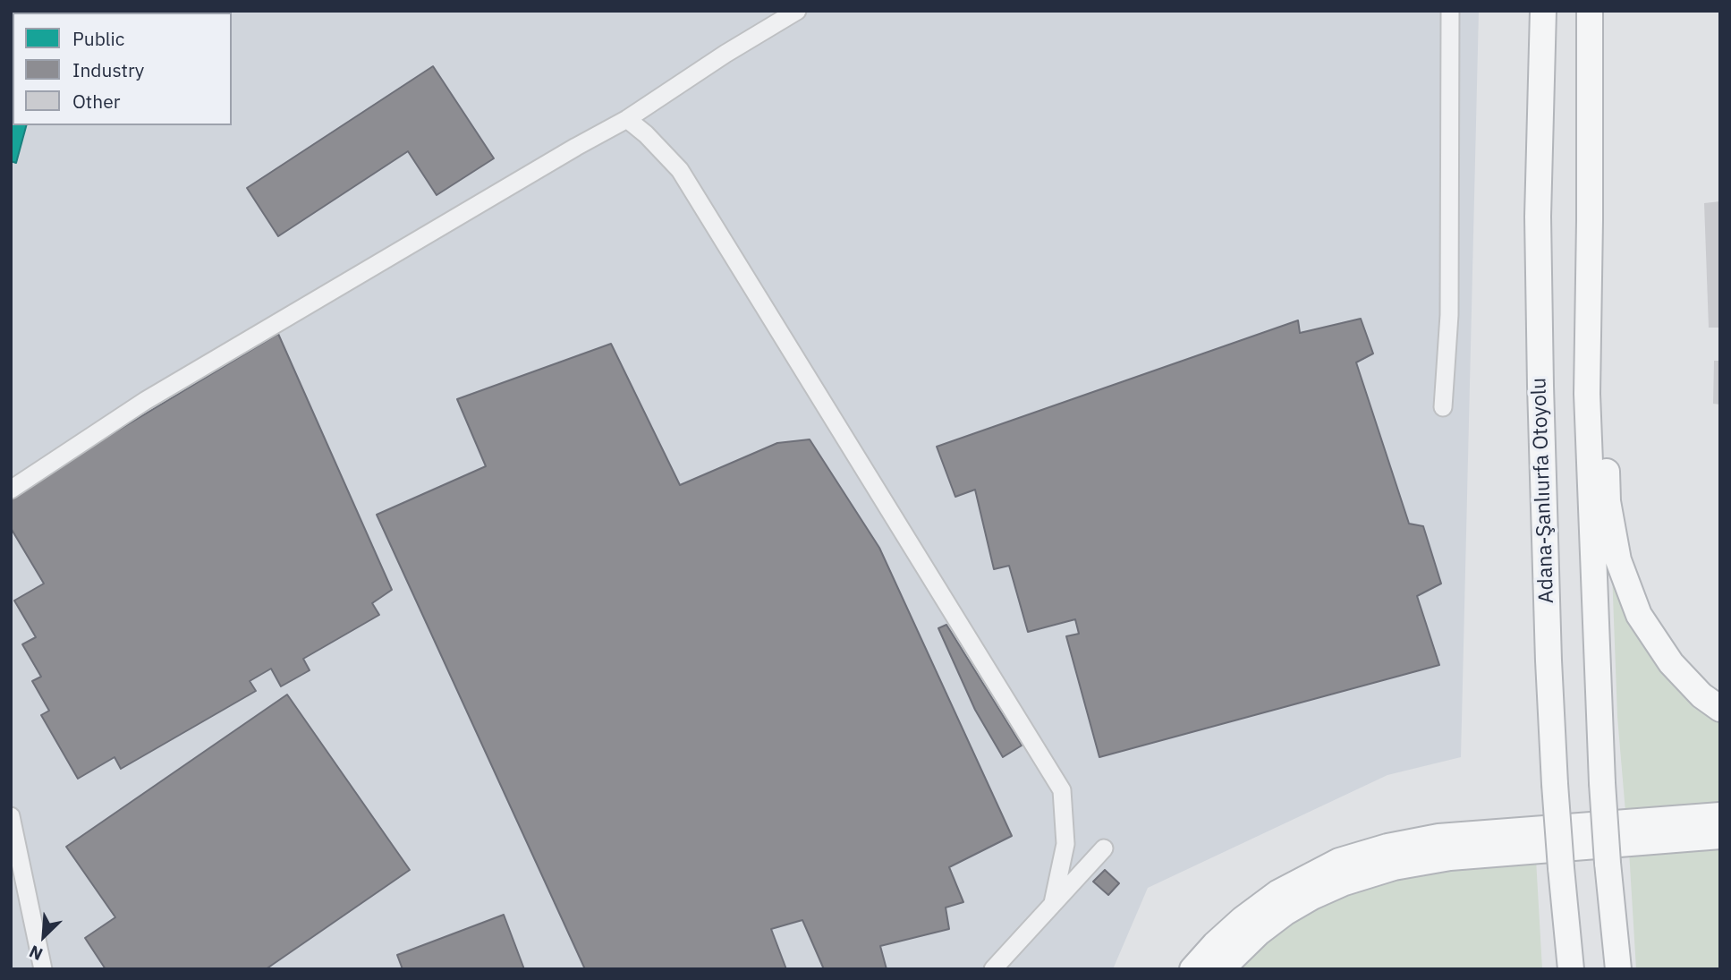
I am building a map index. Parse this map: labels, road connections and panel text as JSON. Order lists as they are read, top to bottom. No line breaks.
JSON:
{"streets":{"highway":["Adana-Şanlıurfa Otoyolu"]},"legend":["Public","Industry","Other"],"north":"bottom left"}
